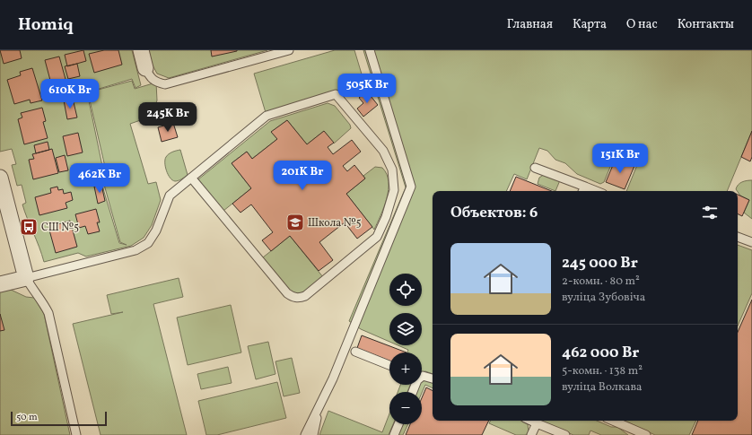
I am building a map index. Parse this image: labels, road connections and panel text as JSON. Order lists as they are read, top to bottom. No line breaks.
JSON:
{"places":{"school or university":["Школа №5"],"bus stop":["СШ №5"]},"scale_bar":"50 m","page":{"header":"Homiq","nav":["Главная","Карта","О нас","Контакты"],"price":["505K Br","610K Br","245K Br","151K Br","201K Br","462K Br"],"heading":"Объектов: 6","list":[{"name":"245 000 Br","note":"2-комн. · 80 m² · вуліца Зубовіча"},{"name":"462 000 Br","note":"5-комн. · 138 m² · вуліца Волкава"}],"map_buttons":["+","−"],"scale":"50 m"}}
